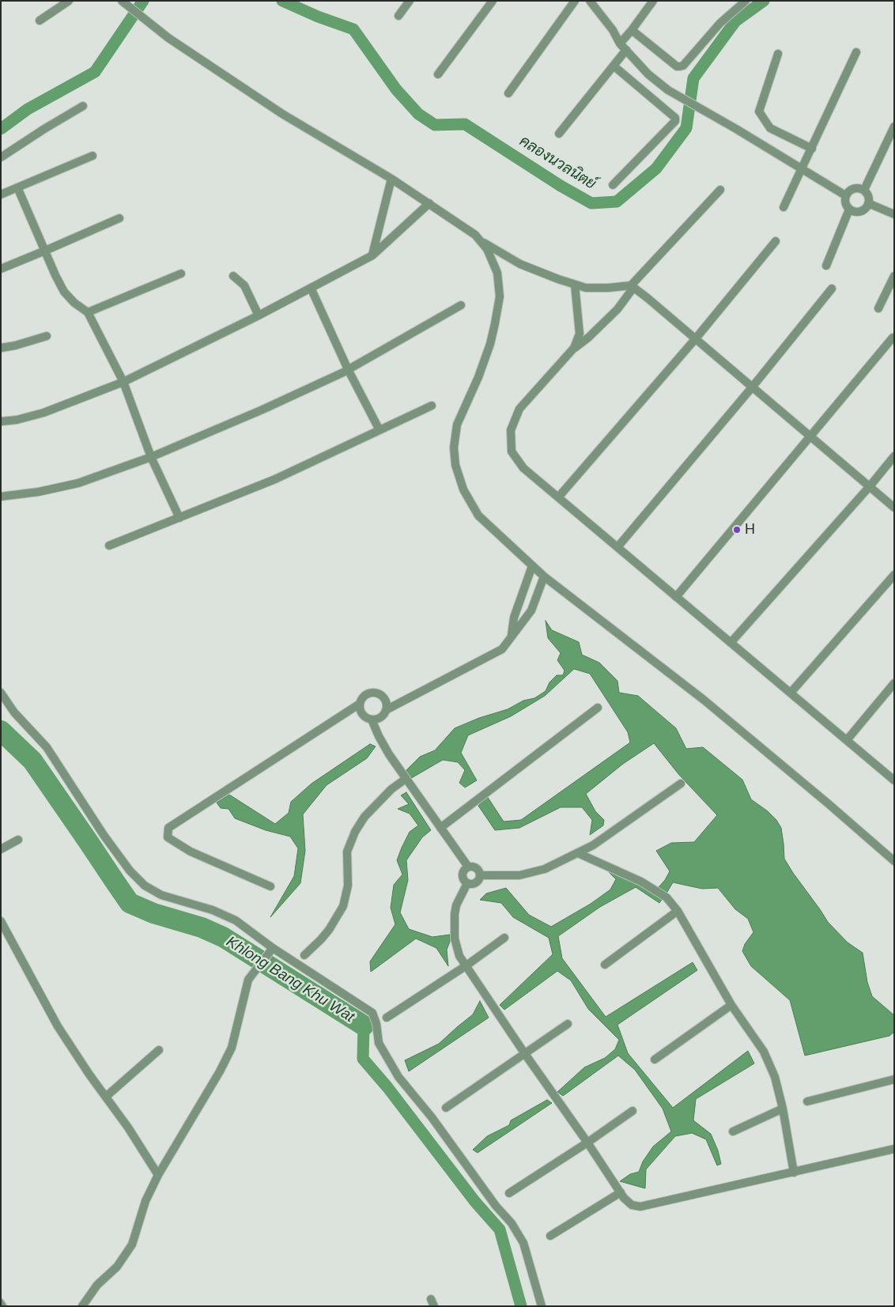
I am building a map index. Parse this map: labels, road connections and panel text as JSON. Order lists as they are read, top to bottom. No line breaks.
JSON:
{"water":["คลองนวลนิตย์","Khlong Bang Khu Wat"],"places":["H"]}
